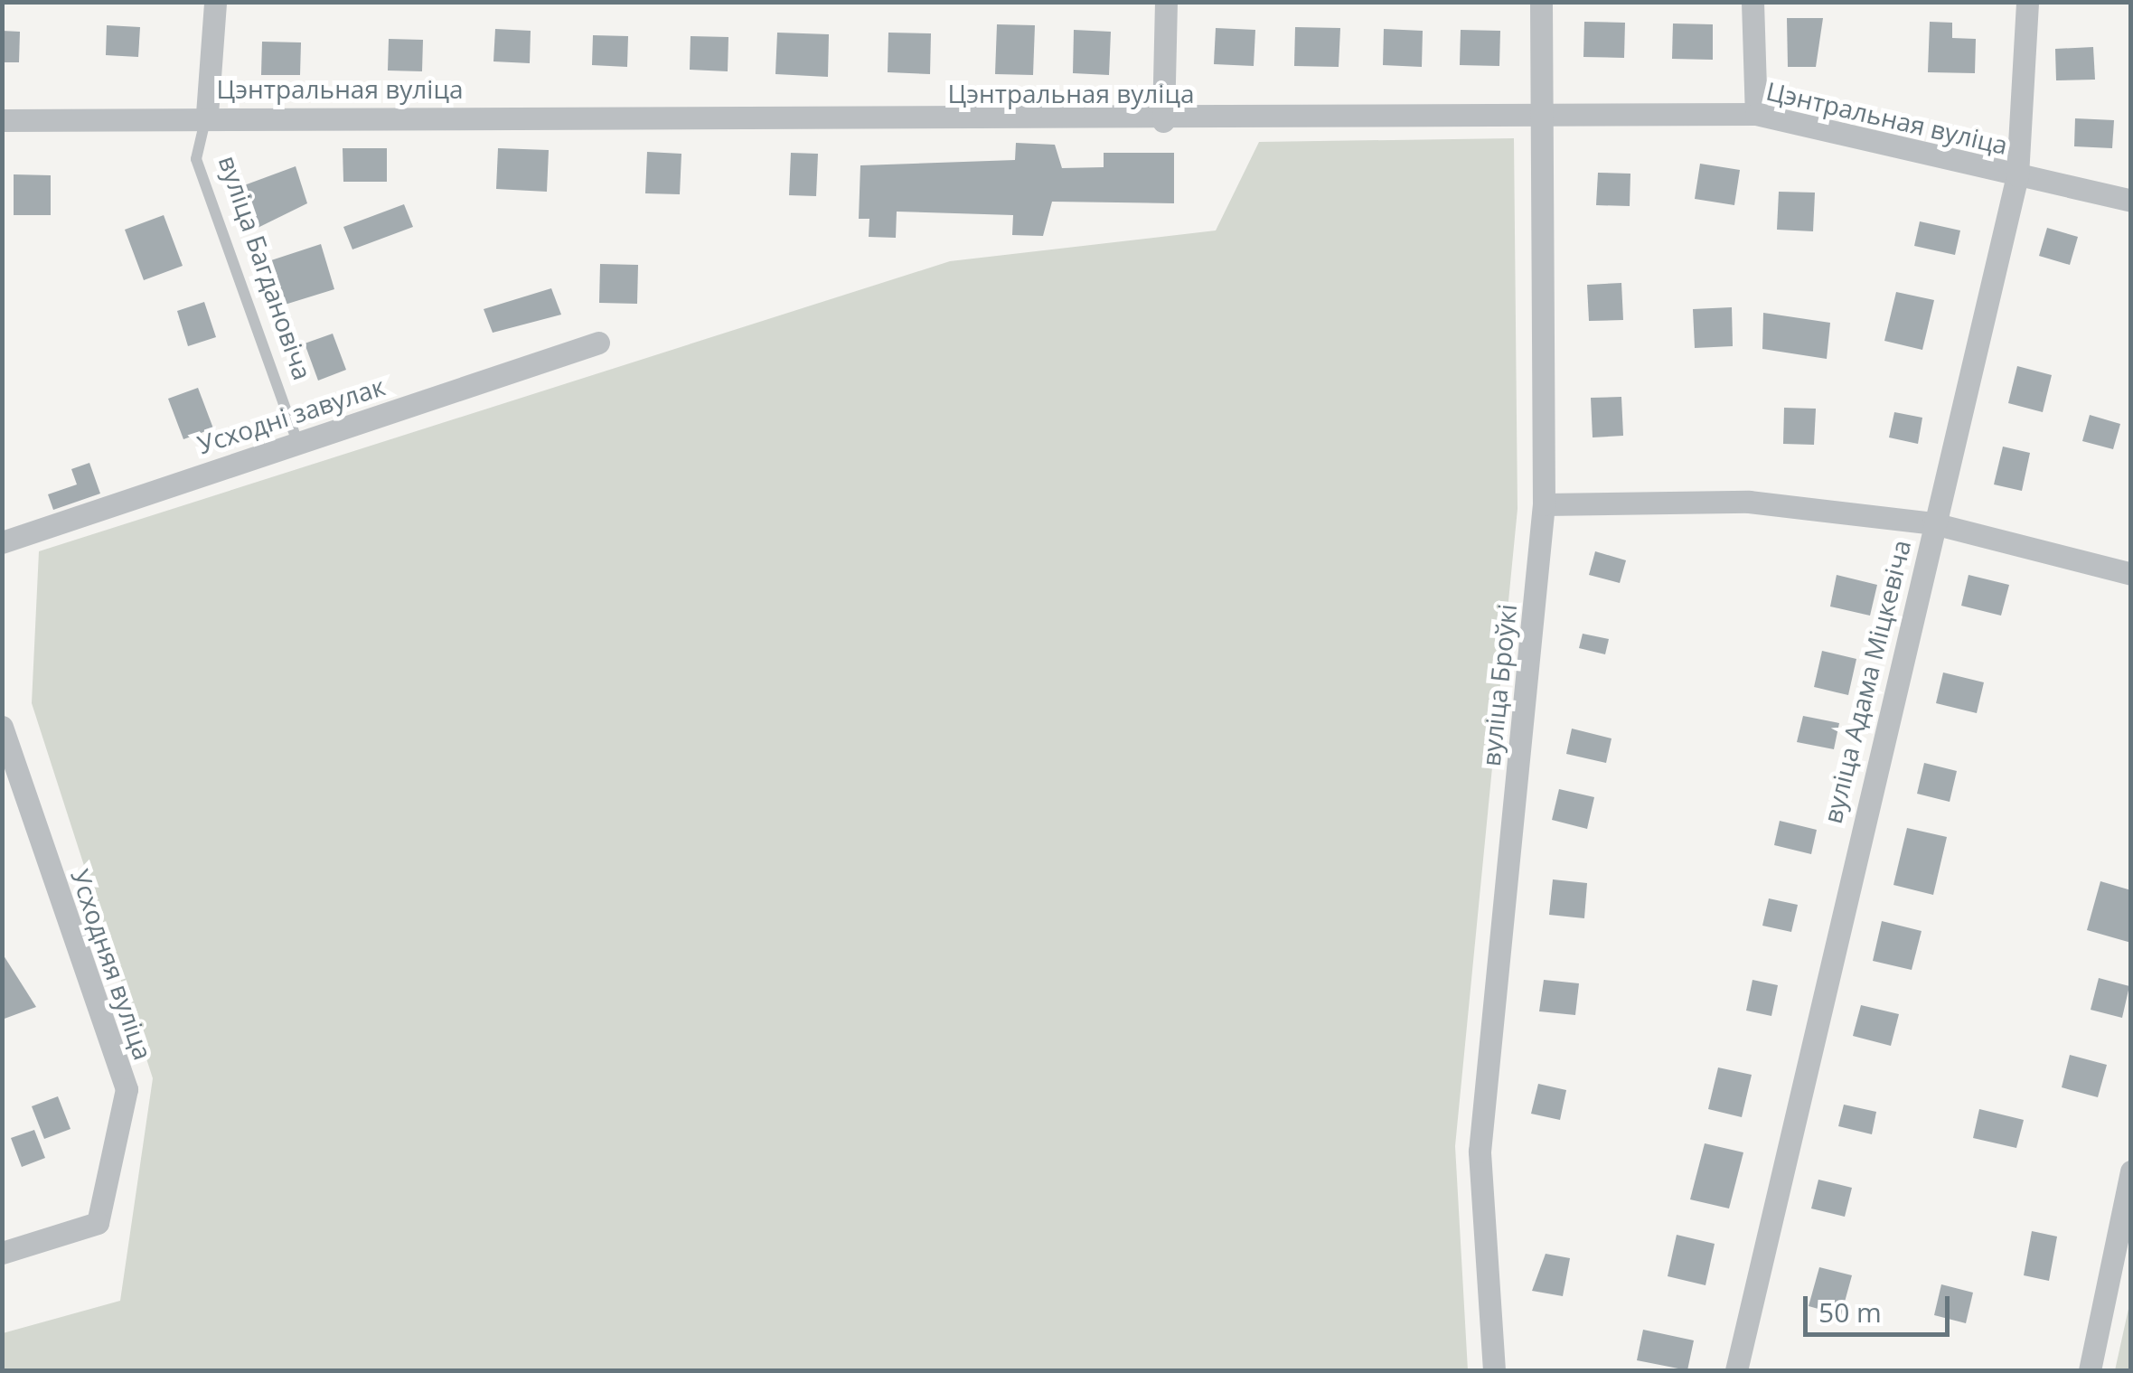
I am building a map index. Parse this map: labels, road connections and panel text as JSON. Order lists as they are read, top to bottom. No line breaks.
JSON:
{"streets":{"street":["Цэнтральная вуліца","вуліца Багдановіча","Усходні завулак","вуліца Адама Міцкевіча","вуліца Броўкі","Усходняя вуліца"]},"crossings":[["Цэнтральная вуліца","вуліца Багдановіча"],["Цэнтральная вуліца","вуліца Адама Міцкевіча"],["Цэнтральная вуліца","вуліца Броўкі"],["вуліца Багдановіча","Усходні завулак"]],"scale_bar":"50 m"}
